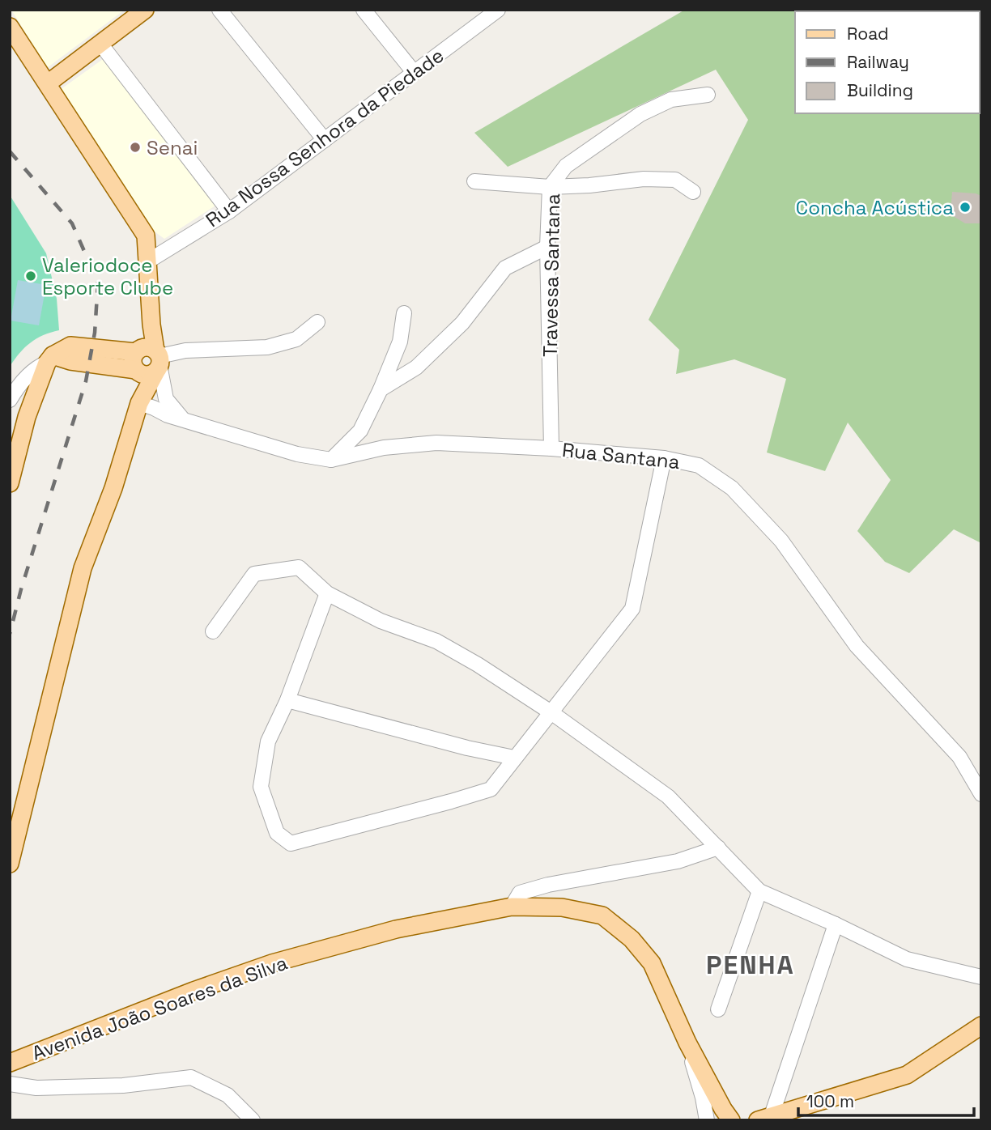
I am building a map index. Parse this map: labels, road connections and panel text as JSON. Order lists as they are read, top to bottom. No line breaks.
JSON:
{"streets":{"main road":["Avenida João Soares da Silva"],"street":["Rua Nossa Senhora da Piedade","Travessa Santana","Rua Santana"]},"crossings":[["Travessa Santana","Rua Santana"]],"districts":["PENHA"],"places":["Senai","Concha Acústica","Valeriodoce Esporte Clube"],"legend":["Road","Railway","Building"],"scale_bar":"100 m"}
